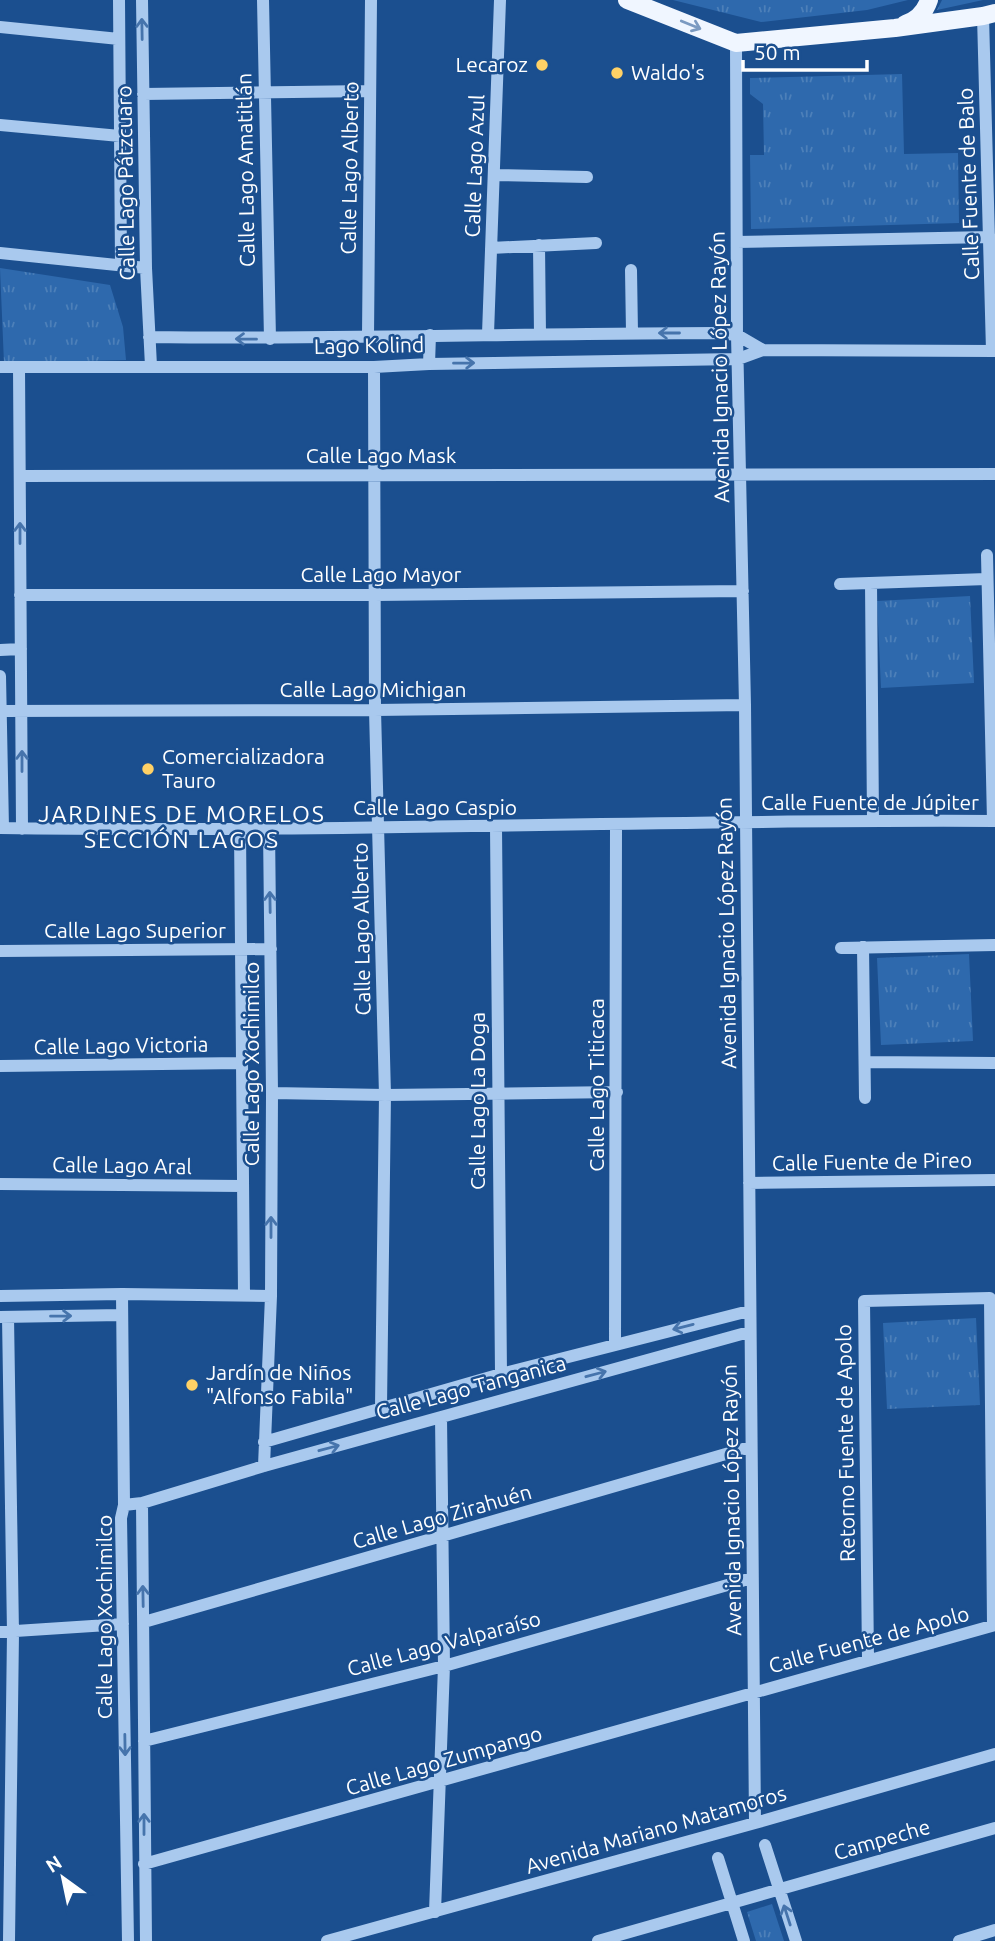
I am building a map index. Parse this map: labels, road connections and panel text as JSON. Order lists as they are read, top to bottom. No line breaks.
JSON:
{"streets":{"street":["Calle Lago Azul","Calle Lago Alberto","Calle Lago Amatitlán","Calle Lago Pátzcuaro","Calle Fuente de Balo","Lago Kolind","Avenida Ignacio López Rayón","Calle Lago Mask","Calle Lago Mayor","Calle Lago Michigan","Calle Fuente de Júpiter","Calle Lago Caspio","Calle Lago Superior","Calle Lago Victoria","Calle Lago Xochimilco","Calle Lago Titicaca","Calle Lago La Doga","Calle Fuente de Pireo","Calle Lago Aral","Calle Lago Tanganica","Retorno Fuente de Apolo","Calle Lago Zirahuén","Calle Fuente de Apolo","Calle Lago Valparaíso","Calle Lago Zumpango","Avenida Mariano Matamoros","Campeche"]},"crossings":[["Calle Lago Azul","Lago Kolind"],["Calle Lago Alberto","Lago Kolind"],["Calle Lago Alberto","Calle Lago Mask"],["Calle Lago Alberto","Calle Lago Mayor"],["Calle Lago Alberto","Calle Lago Michigan"],["Calle Lago Alberto","Calle Lago Caspio"],["Calle Lago Alberto","Calle Lago Tanganica"],["Calle Lago Amatitlán","Lago Kolind"],["Calle Lago Pátzcuaro","Lago Kolind"],["Lago Kolind","Avenida Ignacio López Rayón"],["Avenida Ignacio López Rayón","Calle Lago Mask"],["Avenida Ignacio López Rayón","Calle Lago Mayor"],["Avenida Ignacio López Rayón","Calle Lago Michigan"],["Avenida Ignacio López Rayón","Calle Fuente de Júpiter"],["Avenida Ignacio López Rayón","Calle Lago Caspio"],["Avenida Ignacio López Rayón","Calle Fuente de Pireo"],["Avenida Ignacio López Rayón","Calle Lago Tanganica"],["Avenida Ignacio López Rayón","Calle Lago Zirahuén"],["Avenida Ignacio López Rayón","Calle Fuente de Apolo"],["Avenida Ignacio López Rayón","Calle Lago Valparaíso"],["Avenida Ignacio López Rayón","Calle Lago Zumpango"],["Avenida Ignacio López Rayón","Avenida Mariano Matamoros"],["Calle Fuente de Júpiter","Calle Lago Caspio"],["Calle Lago Caspio","Calle Lago Xochimilco"],["Calle Lago Caspio","Calle Lago Titicaca"],["Calle Lago Caspio","Calle Lago La Doga"],["Calle Lago Superior","Calle Lago Xochimilco"],["Calle Lago Victoria","Calle Lago Xochimilco"],["Calle Lago Xochimilco","Calle Lago Aral"],["Calle Lago Xochimilco","Calle Lago Tanganica"],["Calle Lago Xochimilco","Calle Lago Zirahuén"],["Calle Lago Xochimilco","Calle Lago Valparaíso"],["Calle Lago Xochimilco","Calle Lago Zumpango"],["Calle Lago Titicaca","Calle Lago Tanganica"],["Calle Lago La Doga","Calle Lago Tanganica"],["Retorno Fuente de Apolo","Calle Fuente de Apolo"],["Calle Fuente de Apolo","Calle Lago Zumpango"]],"districts":["JARDINES DE MORELOS SECCIÓN LAGOS"],"places":["Lecaroz","Waldo's","Comercializadora Tauro","Jardín de Niños \"Alfonso Fabila\""],"scale_bar":"50 m","north":"top left"}
